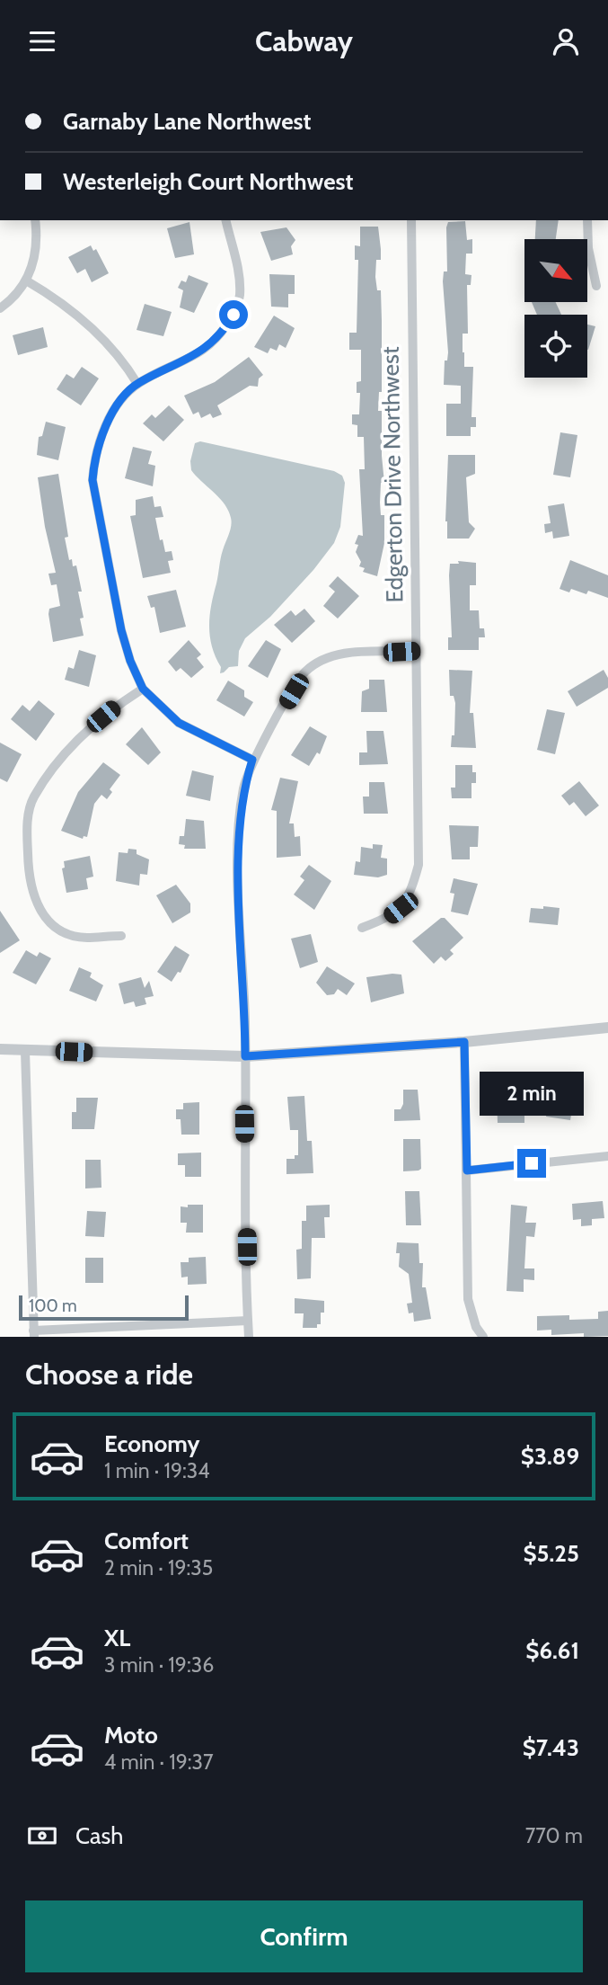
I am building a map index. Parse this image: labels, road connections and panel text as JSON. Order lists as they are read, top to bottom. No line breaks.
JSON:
{"streets":{"street":["Edgerton Drive Northwest"]},"scale_bar":"100 m","north":"bottom right","page":{"header":"Cabway","banner":["Garnaby Lane Northwest","Westerleigh Court Northwest"],"bubble":"2 min","scale":"100 m","heading":"Choose a ride","list":[{"name":"Economy","note":"1 min · 19:34","value":"$3.89"},{"name":"Comfort","note":"2 min · 19:35","value":"$5.25"},{"name":"XL","note":"3 min · 19:36","value":"$6.61"},{"name":"Moto","note":"4 min · 19:37","value":"$7.43"}],"pay":["Cash","770 m"],"buttons":"Confirm"}}
